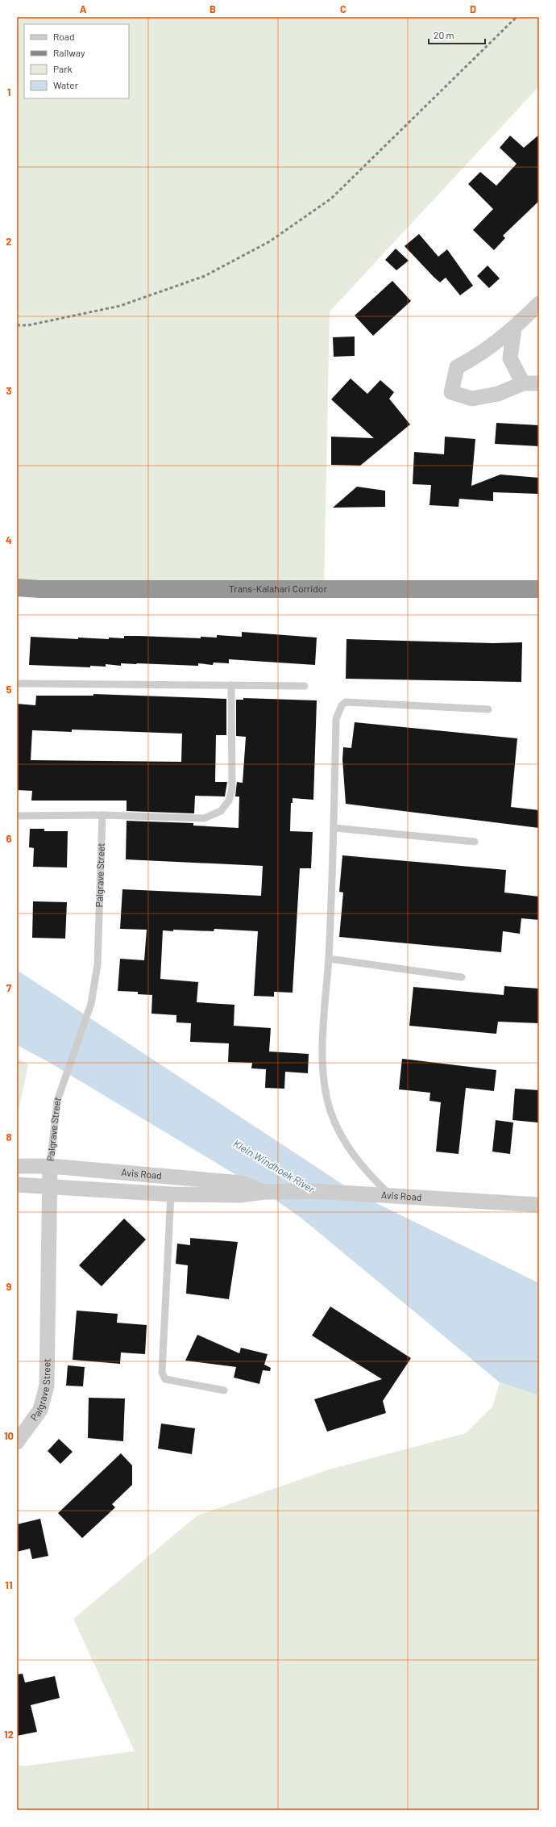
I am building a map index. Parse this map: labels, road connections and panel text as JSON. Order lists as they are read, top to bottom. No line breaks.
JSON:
{"streets":{"highway":["Trans-Kalahari Corridor"],"street":["Palgrave Street","Avis Road"]},"crossings":[["Palgrave Street","Avis Road"]],"water":["Klein Windhoek River"],"legend":["Road","Railway","Park","Water"],"scale_bar":"20 m","grid":{"columns":["A","B","C","D"],"rows":["1","2","3","4","5","6","7","8","9","10","11","12"]}}
